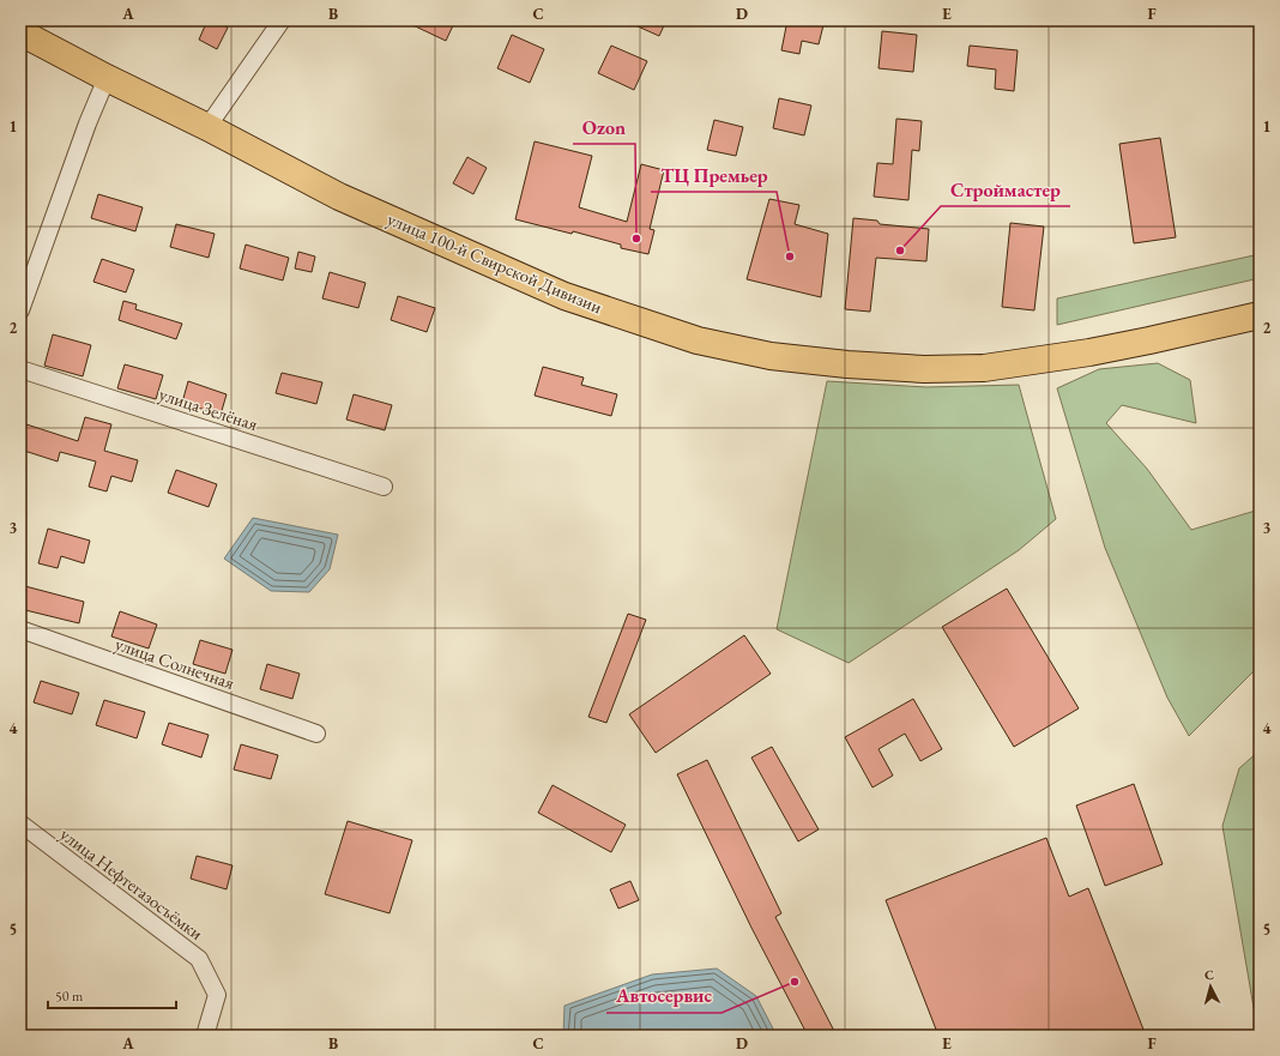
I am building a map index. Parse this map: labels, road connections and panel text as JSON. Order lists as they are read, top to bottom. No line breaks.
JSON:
{"streets":{"main road":["улица 100-й Свирской Дивизии"],"street":["улица Зелёная","улица Солнечная","улица Нефтегазосъёмки"]},"places":["Ozon","Строймастер","ТЦ Премьер","Автосервис"],"scale_bar":"50 m","north":"top","grid":{"columns":["A","B","C","D","E","F"],"rows":["1","2","3","4","5"]}}
